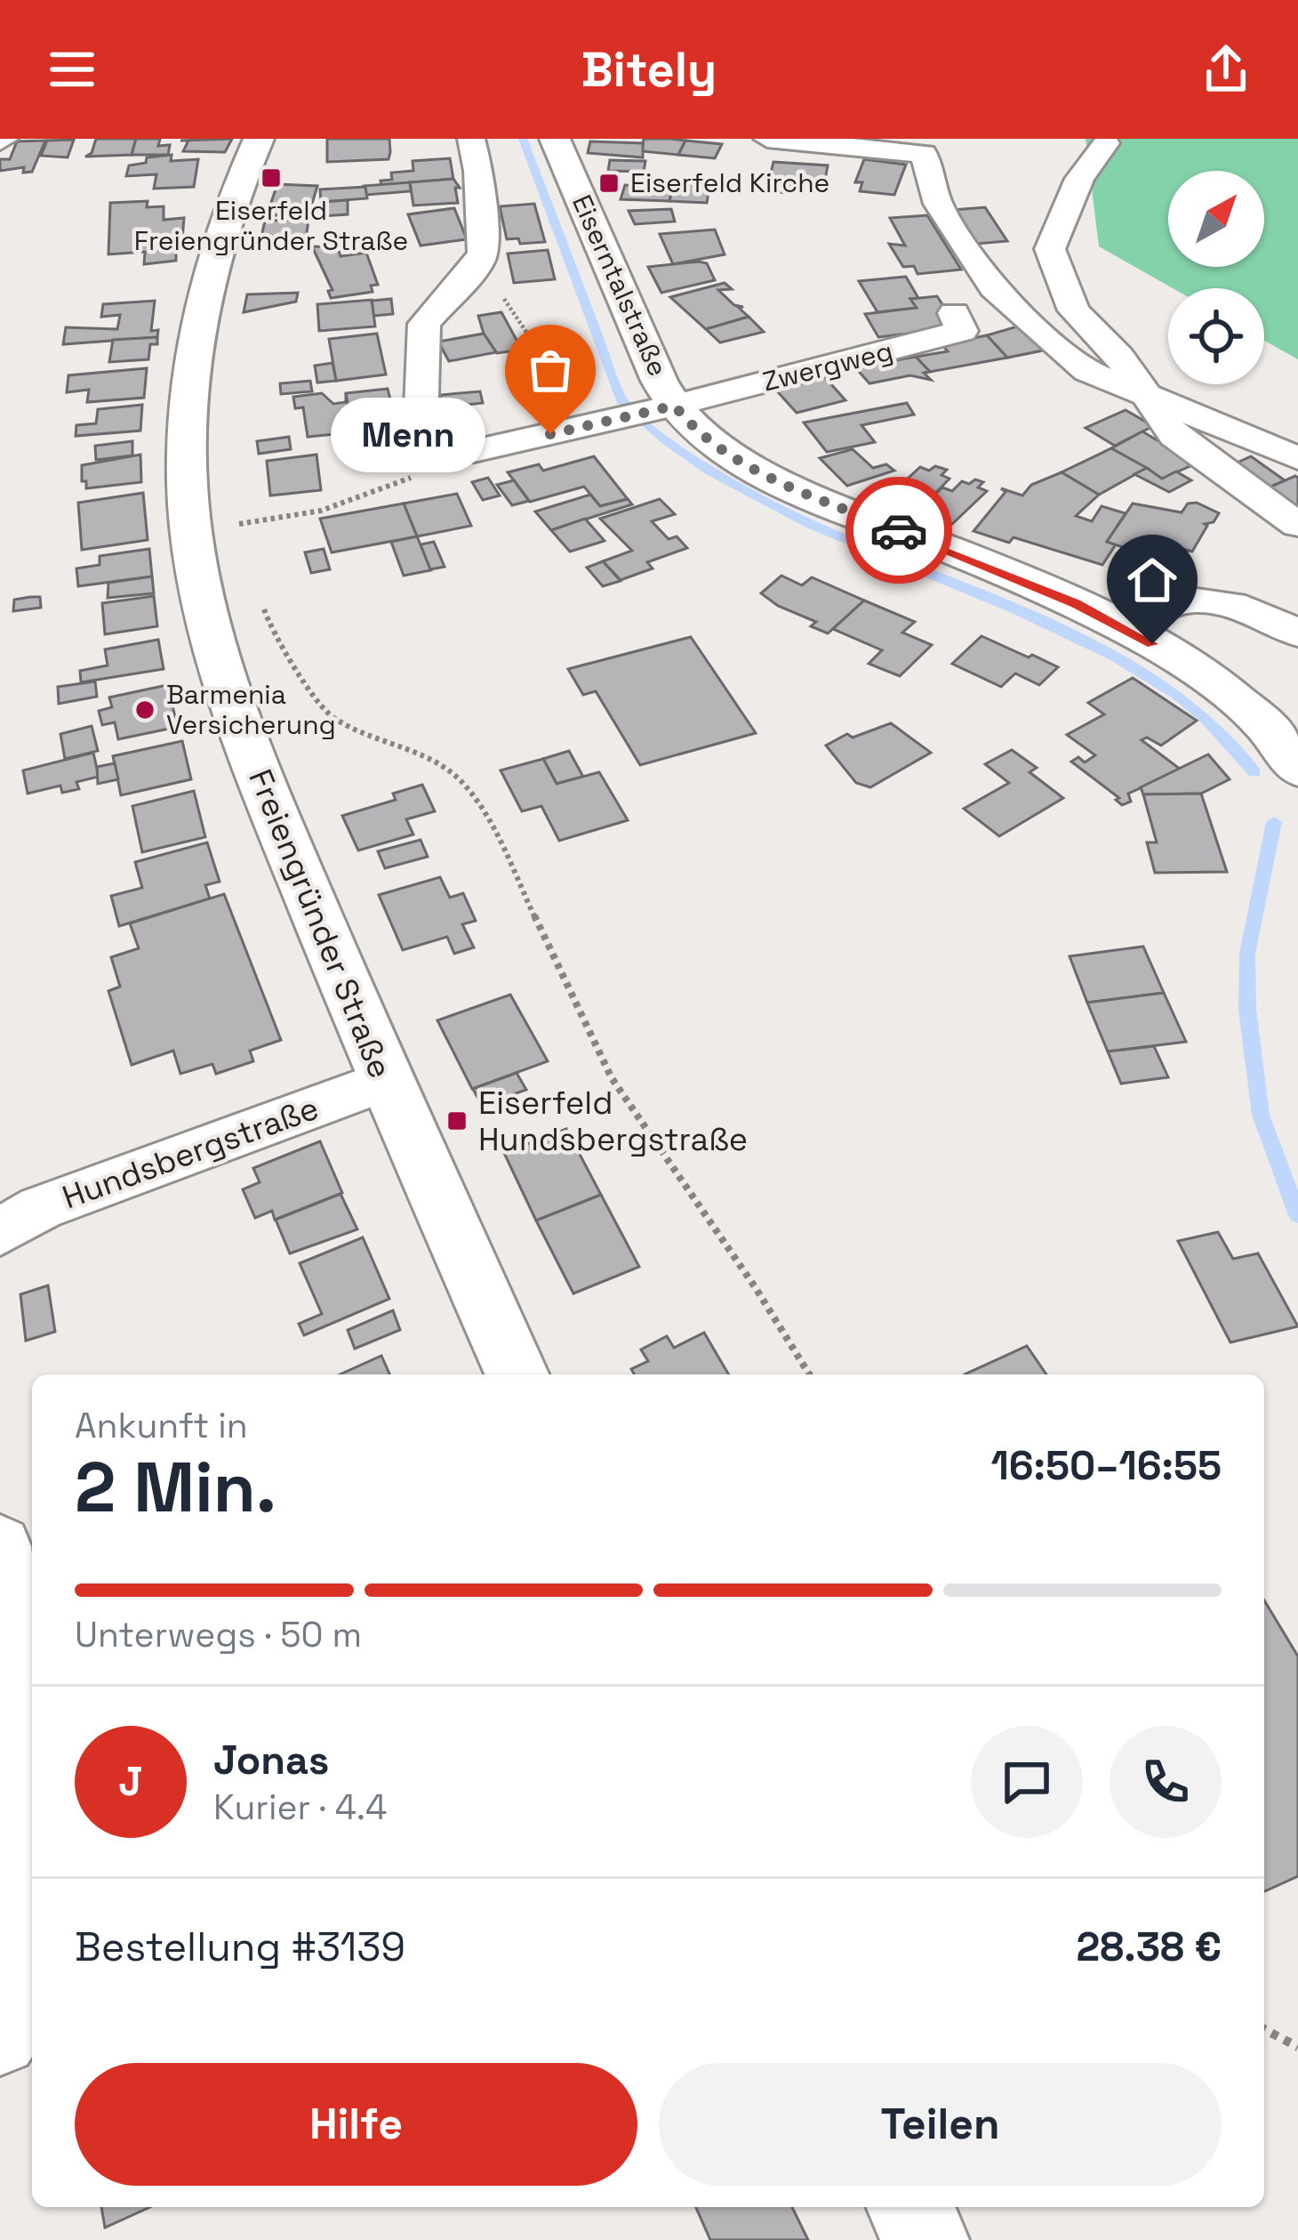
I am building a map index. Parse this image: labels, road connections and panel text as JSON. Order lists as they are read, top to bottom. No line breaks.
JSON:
{"streets":{"main road":["Eiserntalstraße","Freiengründer Straße"],"street":["Zwergweg","Hundsbergstraße"]},"crossings":[["Eiserntalstraße","Zwergweg"],["Freiengründer Straße","Hundsbergstraße"]],"places":{"transit":["Eiserfeld Freiengründer Straße","Eiserfeld Kirche","Eiserfeld Hundsbergstraße"],"other":["Menn","Barmenia Versicherung"]},"north":"top right","page":{"header":"Bitely","bubble":"Menn","heading":["2 Min.","Ankunft in","16:50–16:55"],"panel":["Jonas","Kurier · 4.4","Bestellung #3139","28.38 €"],"bar":"Unterwegs · 50 m","round":"J","buttons":["Hilfe","Teilen"]}}
